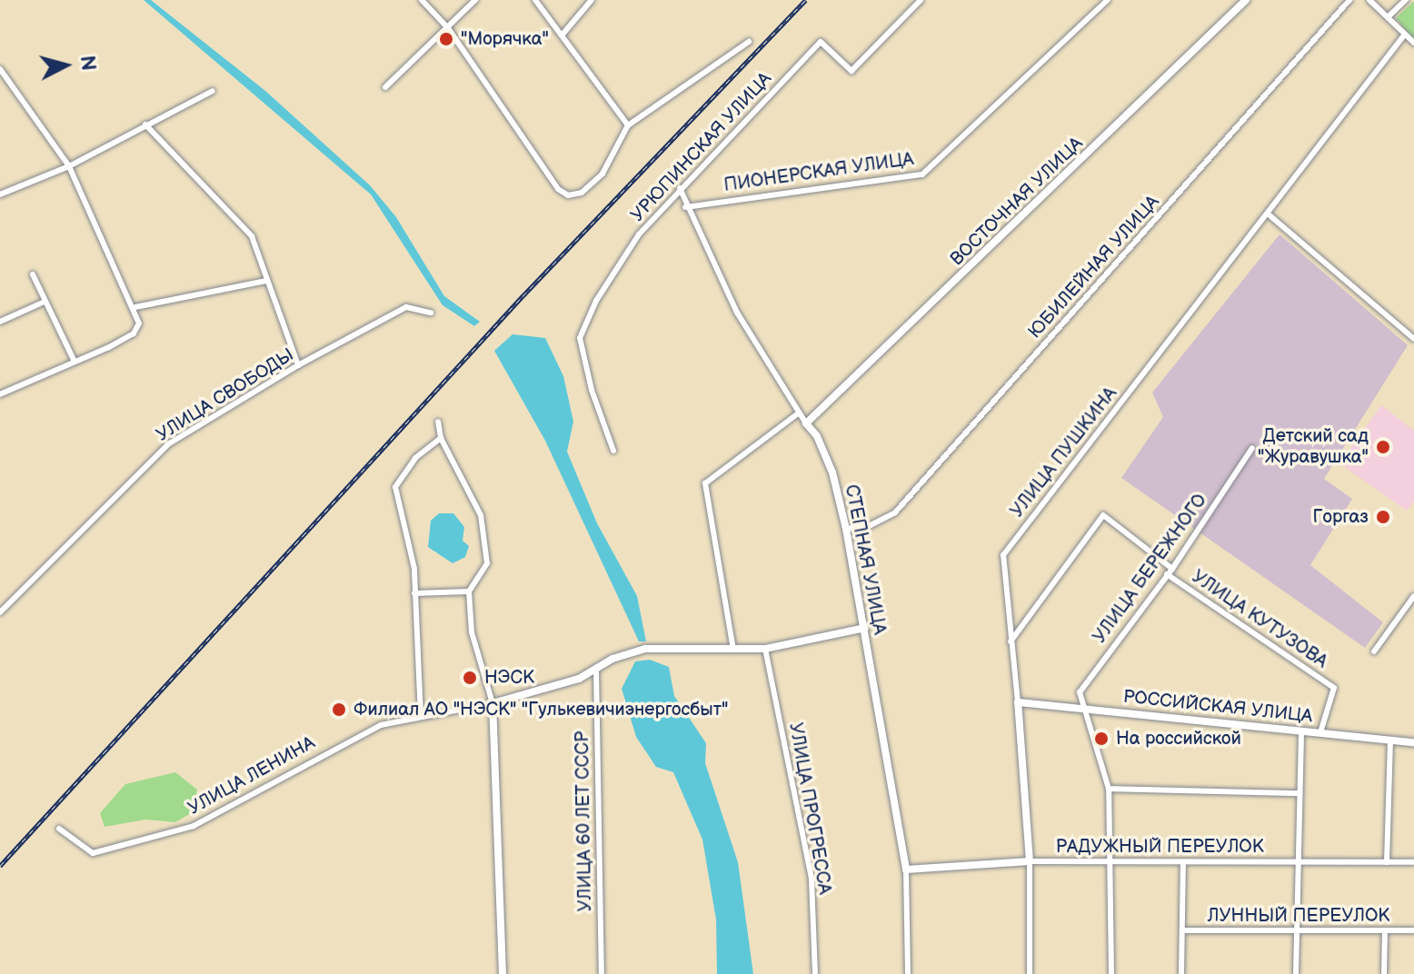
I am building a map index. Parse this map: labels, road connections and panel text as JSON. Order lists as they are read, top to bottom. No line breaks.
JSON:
{"streets":{"street":["УРЮПИНСКАЯ УЛИЦА","ПИОНЕРСКАЯ УЛИЦА","ВОСТОЧНАЯ УЛИЦА","ЮБИЛЕЙНАЯ УЛИЦА","УЛИЦА СВОБОДЫ","УЛИЦА ПУШКИНА","СТЕПНАЯ УЛИЦА","УЛИЦА БЕРЕЖНОГО","УЛИЦА КУТУЗОВА","РОССИЙСКАЯ УЛИЦА","УЛИЦА ЛЕНИНА","УЛИЦА ПРОГРЕССА","УЛИЦА 60 ЛЕТ СССР","РАДУЖНЫЙ ПЕРЕУЛОК","ЛУННЫЙ ПЕРЕУЛОК"]},"crossings":[["УРЮПИНСКАЯ УЛИЦА","СТЕПНАЯ УЛИЦА"],["ПИОНЕРСКАЯ УЛИЦА","СТЕПНАЯ УЛИЦА"],["ВОСТОЧНАЯ УЛИЦА","СТЕПНАЯ УЛИЦА"],["ЮБИЛЕЙНАЯ УЛИЦА","СТЕПНАЯ УЛИЦА"],["УЛИЦА ПУШКИНА","УЛИЦА КУТУЗОВА"],["УЛИЦА ПУШКИНА","РОССИЙСКАЯ УЛИЦА"],["УЛИЦА ПУШКИНА","РАДУЖНЫЙ ПЕРЕУЛОК"],["СТЕПНАЯ УЛИЦА","УЛИЦА ЛЕНИНА"],["СТЕПНАЯ УЛИЦА","РАДУЖНЫЙ ПЕРЕУЛОК"],["УЛИЦА БЕРЕЖНОГО","УЛИЦА КУТУЗОВА"],["УЛИЦА БЕРЕЖНОГО","РОССИЙСКАЯ УЛИЦА"],["УЛИЦА КУТУЗОВА","РОССИЙСКАЯ УЛИЦА"],["УЛИЦА ЛЕНИНА","УЛИЦА ПРОГРЕССА"],["УЛИЦА ЛЕНИНА","УЛИЦА 60 ЛЕТ СССР"]],"places":["\"Морячка\"","Детский сад \"Журавушка\"","Горгаз","НЭСК","Филиал АО \"НЭСК\" \"Гулькевичиэнергосбыт\"","На российской"],"north":"right"}
